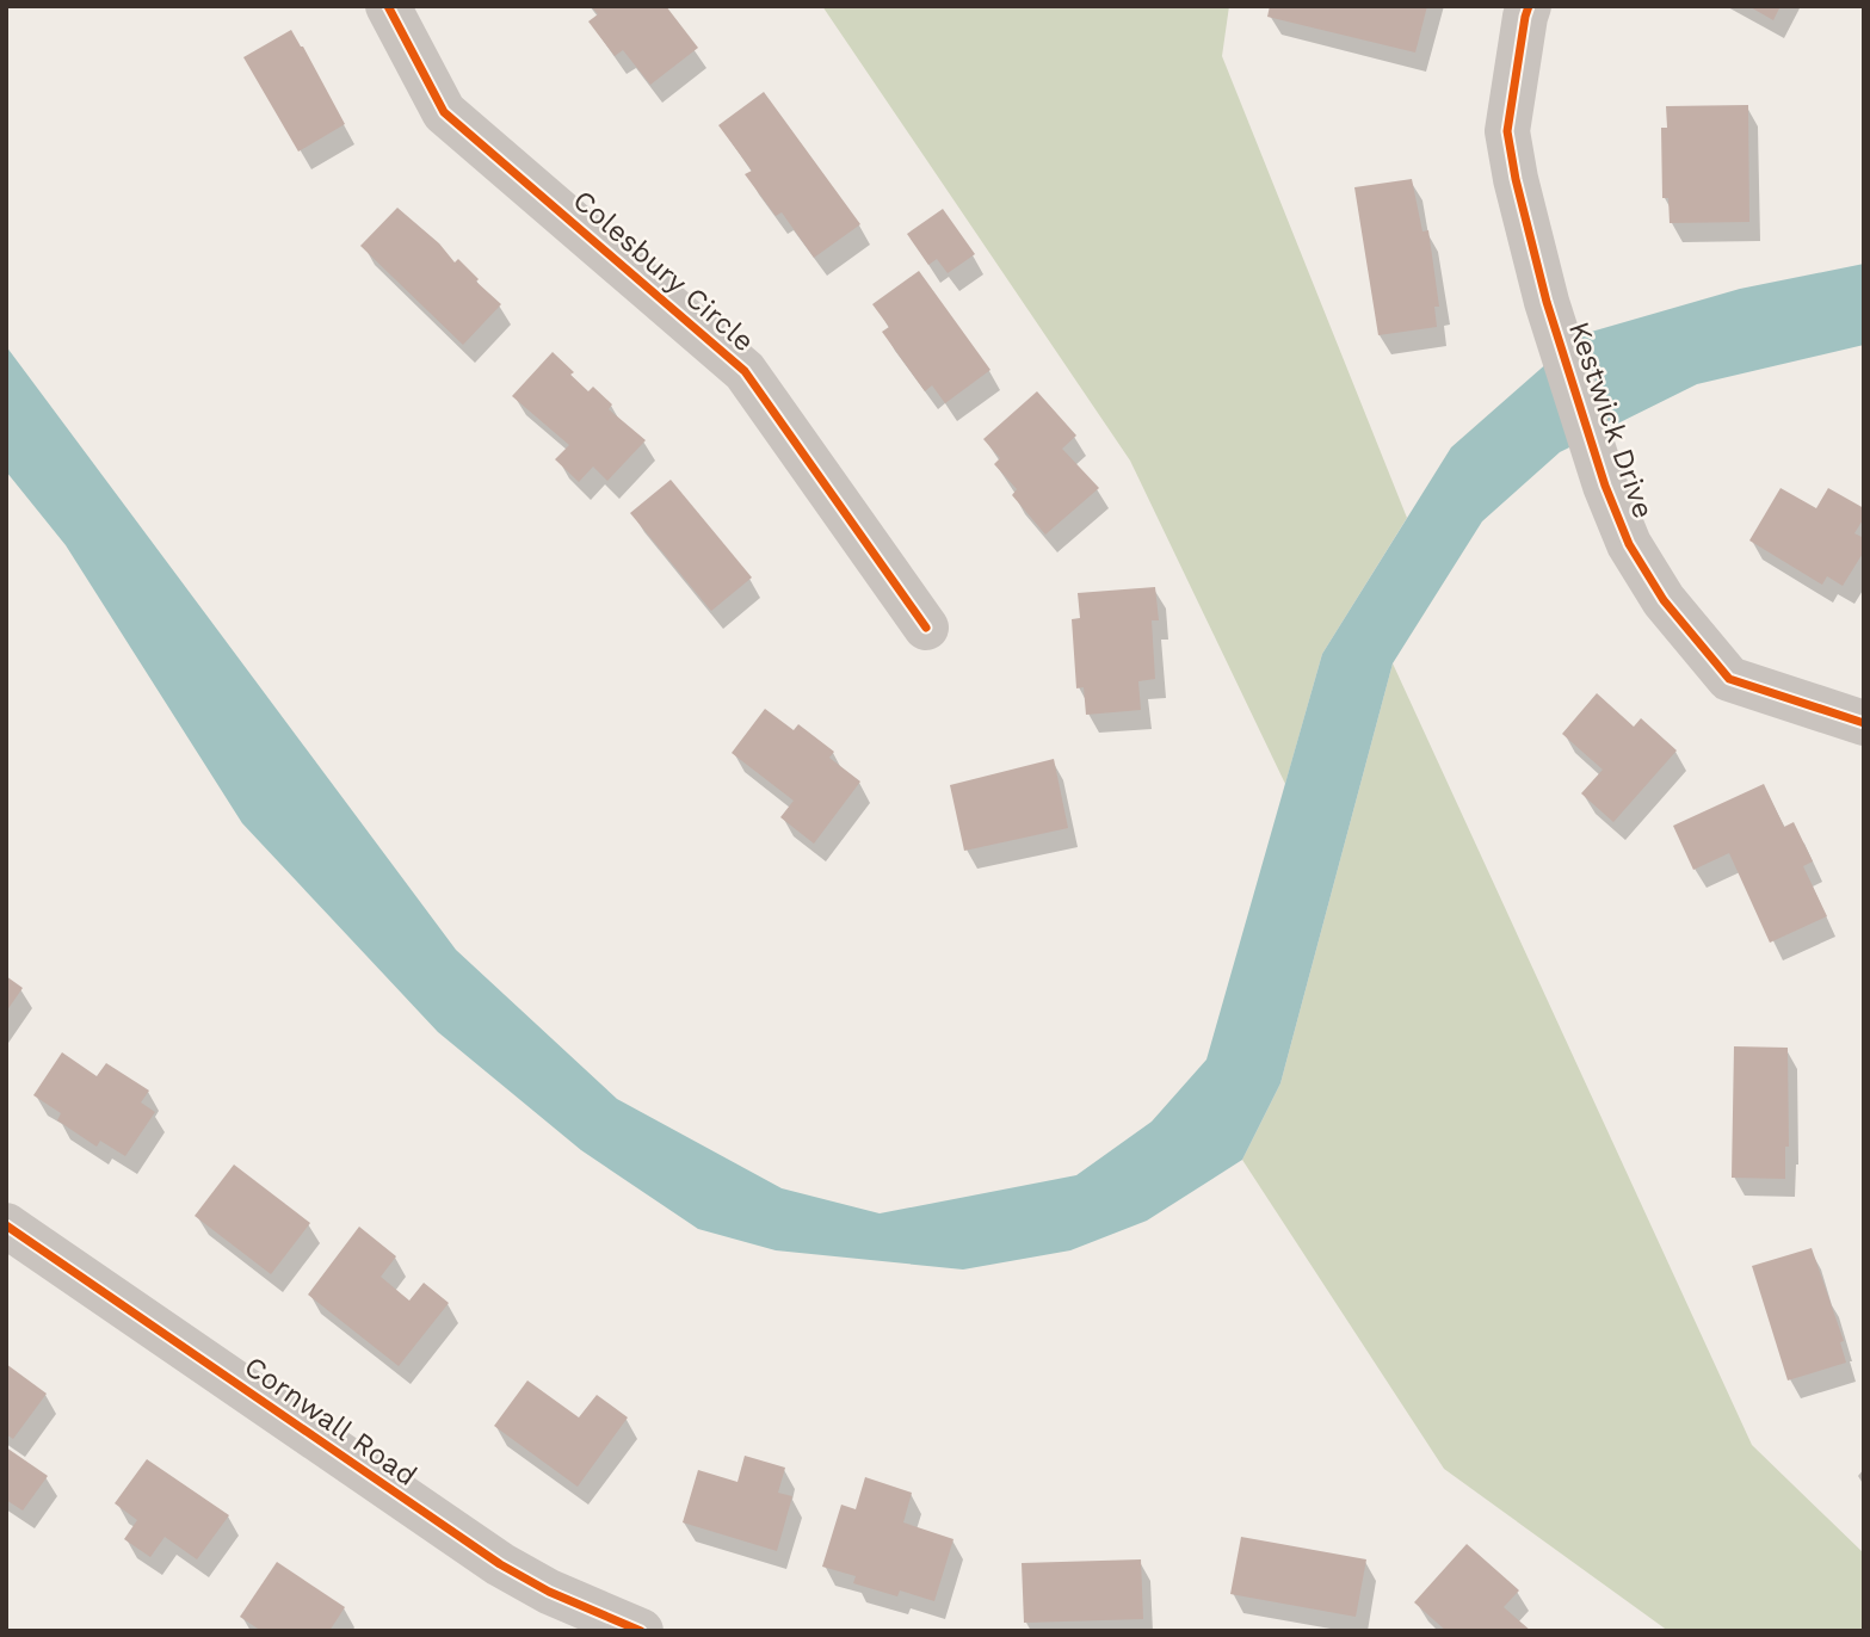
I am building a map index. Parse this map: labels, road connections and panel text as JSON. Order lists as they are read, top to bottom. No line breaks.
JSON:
{"streets":{"street":["Colesbury Circle","Kestwick Drive","Cornwall Road"]}}
